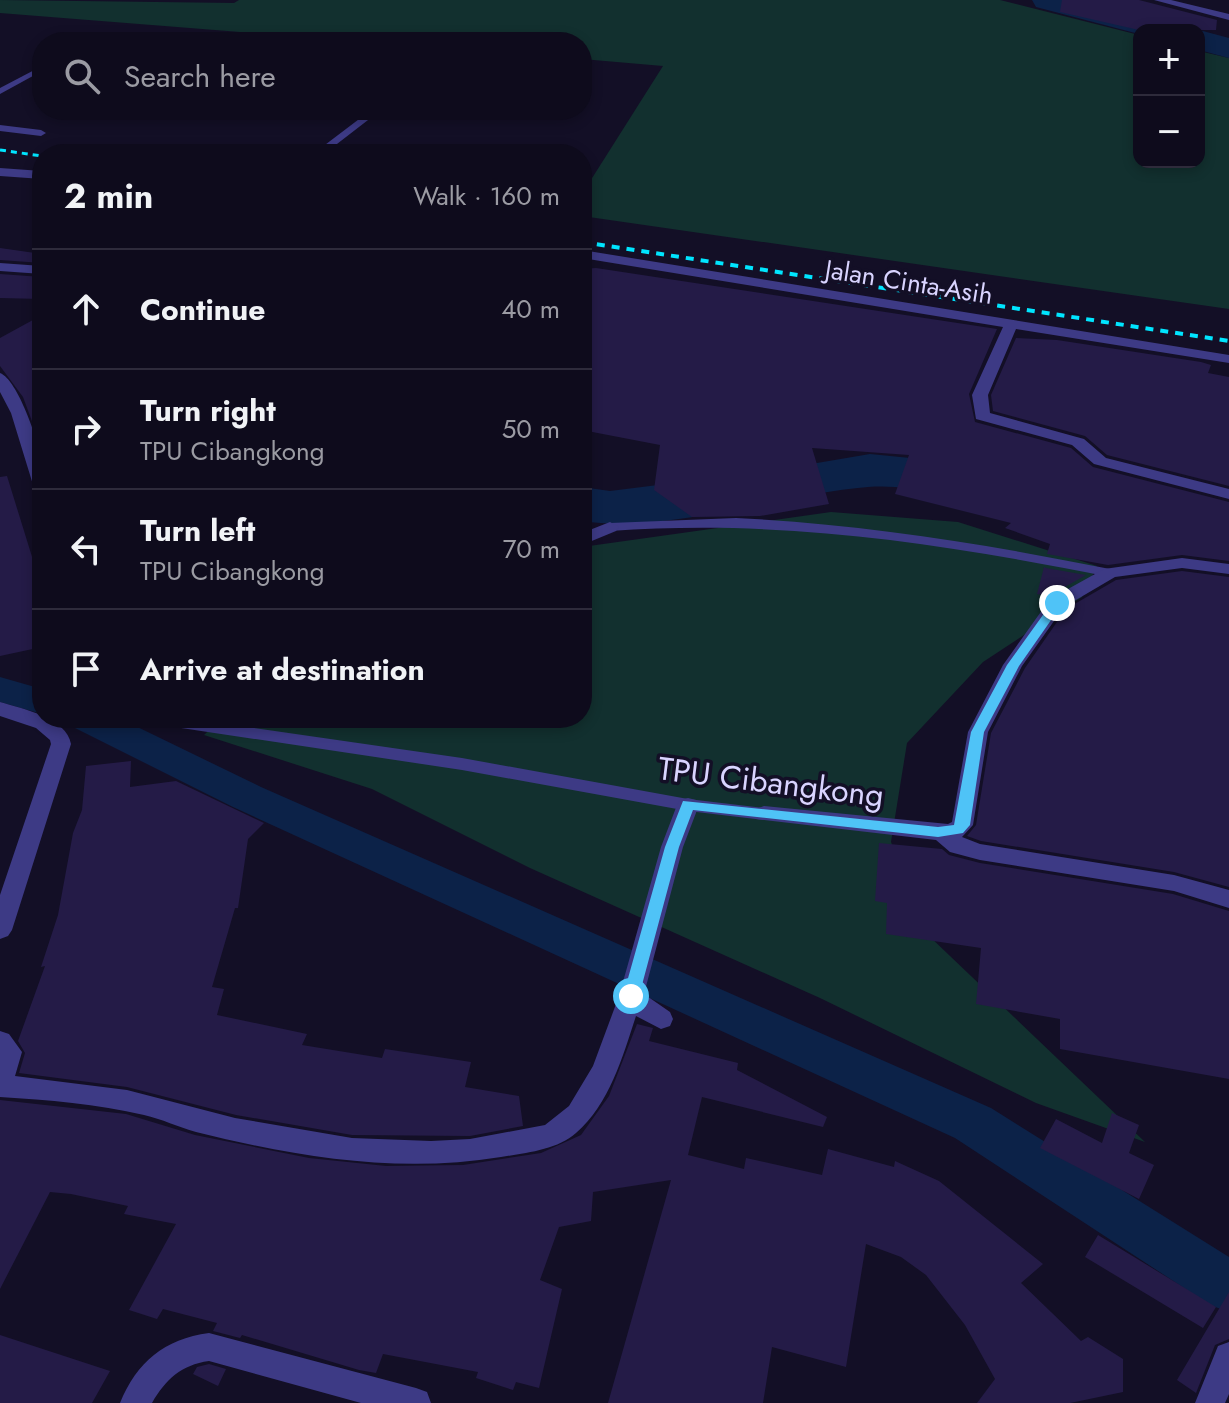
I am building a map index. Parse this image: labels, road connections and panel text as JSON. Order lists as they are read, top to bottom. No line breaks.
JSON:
{"streets":{"street":["Jalan Cinta-Asih","TPU Cibangkong"]},"page":{"map_buttons":["+","−"],"search":"Search here","heading":["2 min","Walk · 160 m"],"list":[["Continue","40 m"],["Turn right","TPU Cibangkong","50 m"],["Turn left","TPU Cibangkong","70 m"],"Arrive at destination"]}}
